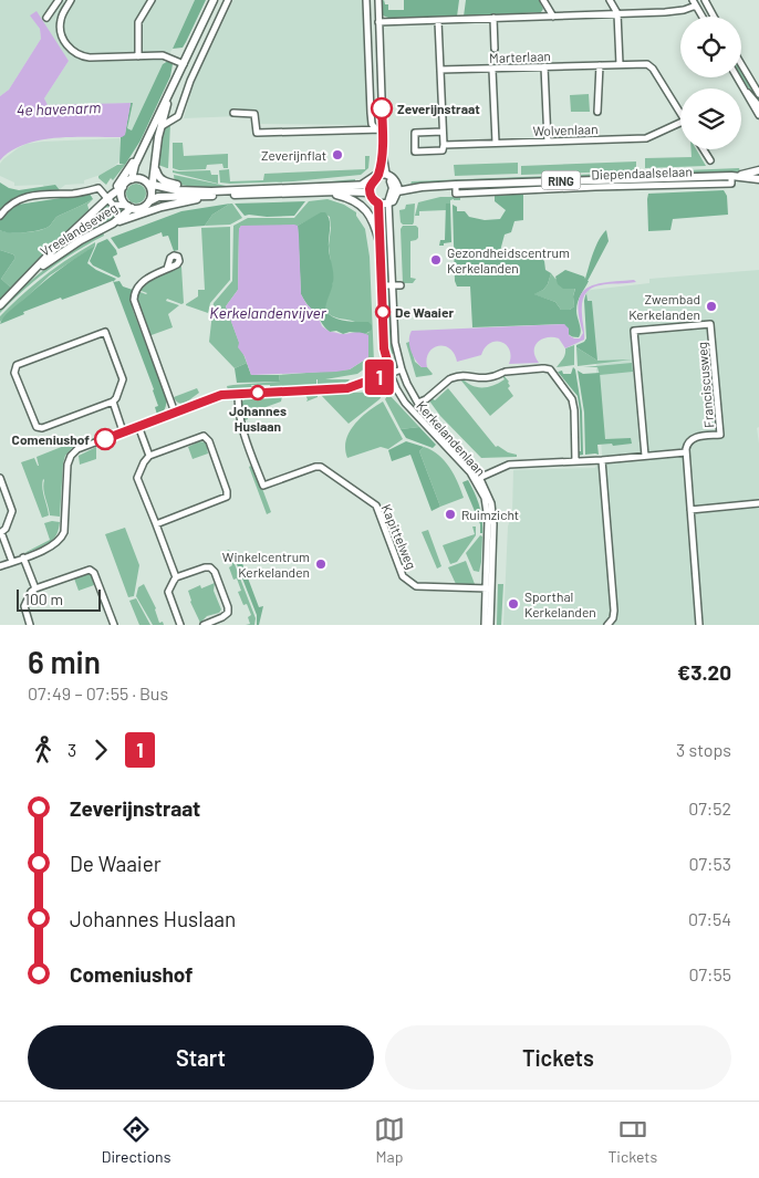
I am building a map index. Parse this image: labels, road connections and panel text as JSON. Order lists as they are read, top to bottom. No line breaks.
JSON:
{"streets":{"main road":["Diependaalselaan","RING","Vreelandseweg"],"street":["Marterlaan","Wolvenlaan","Franciscusweg","Kerkelandenlaan","Kapittelweg"]},"crossings":[["Marterlaan","Wolvenlaan"],["Diependaalselaan","Kerkelandenlaan"],["Kerkelandenlaan","Kapittelweg"]],"water":["4e havenarm","Kerkelandenvijver"],"places":["Zeverijnstraat","Zeverijnflat","Gezondheidscentrum Kerkelanden","Zwembad Kerkelanden","De Waaier","Johannes Huslaan","Comeniushof","Ruimzicht","Winkelcentrum Kerkelanden","Sporthal Kerkelanden"],"lines":["bus line 1"],"scale_bar":"100 m","page":{"on_map":"1","scale":"100 m","heading":["6 min","07:49 – 07:55 · Bus","€3.20"],"legs":["3","1","3 stops"],"list":[{"name":"Zeverijnstraat","value":"07:52"},{"name":"De Waaier","value":"07:53"},{"name":"Johannes Huslaan","value":"07:54"},{"name":"Comeniushof","value":"07:55"}],"buttons":["Start","Tickets"],"tabs":["Directions","Map","Tickets"]}}
